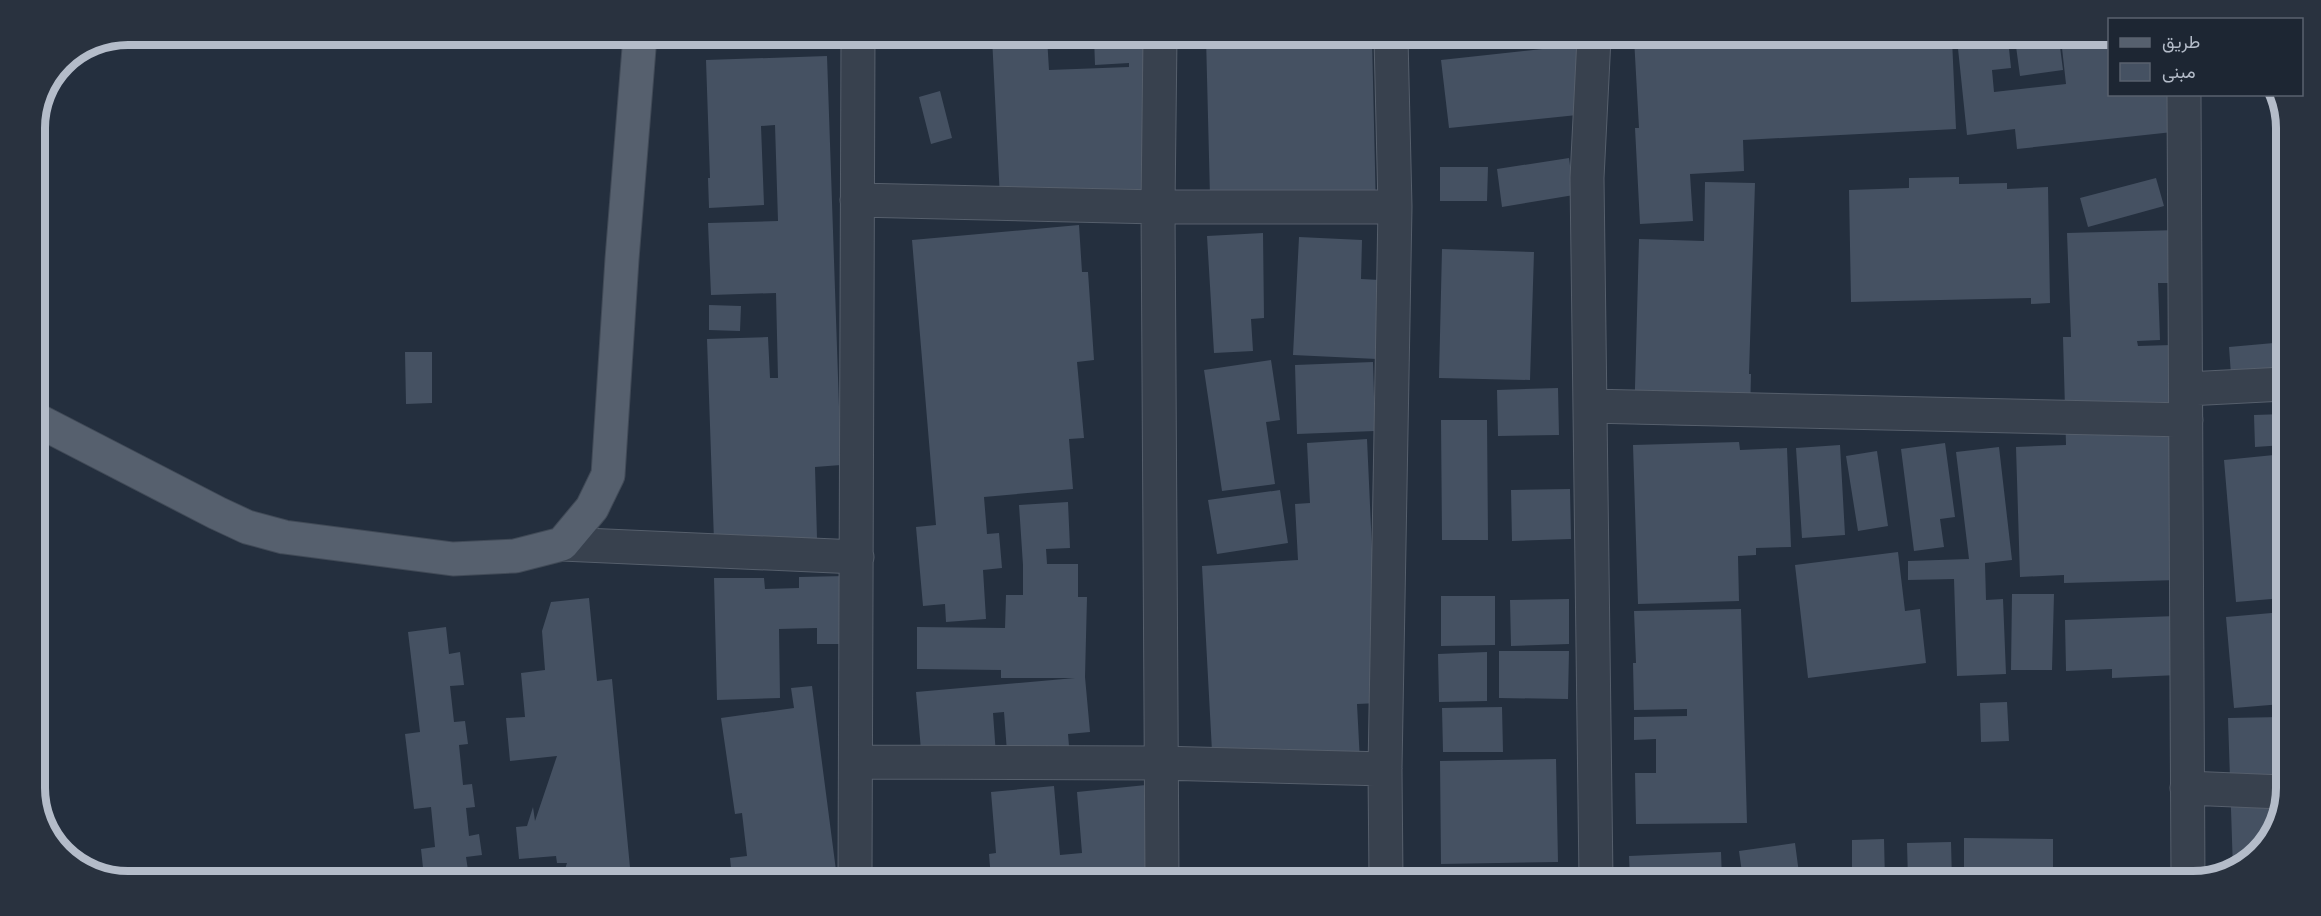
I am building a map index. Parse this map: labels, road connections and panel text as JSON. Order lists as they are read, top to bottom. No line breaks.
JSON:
{"legend":["طريق","مبنى"]}
